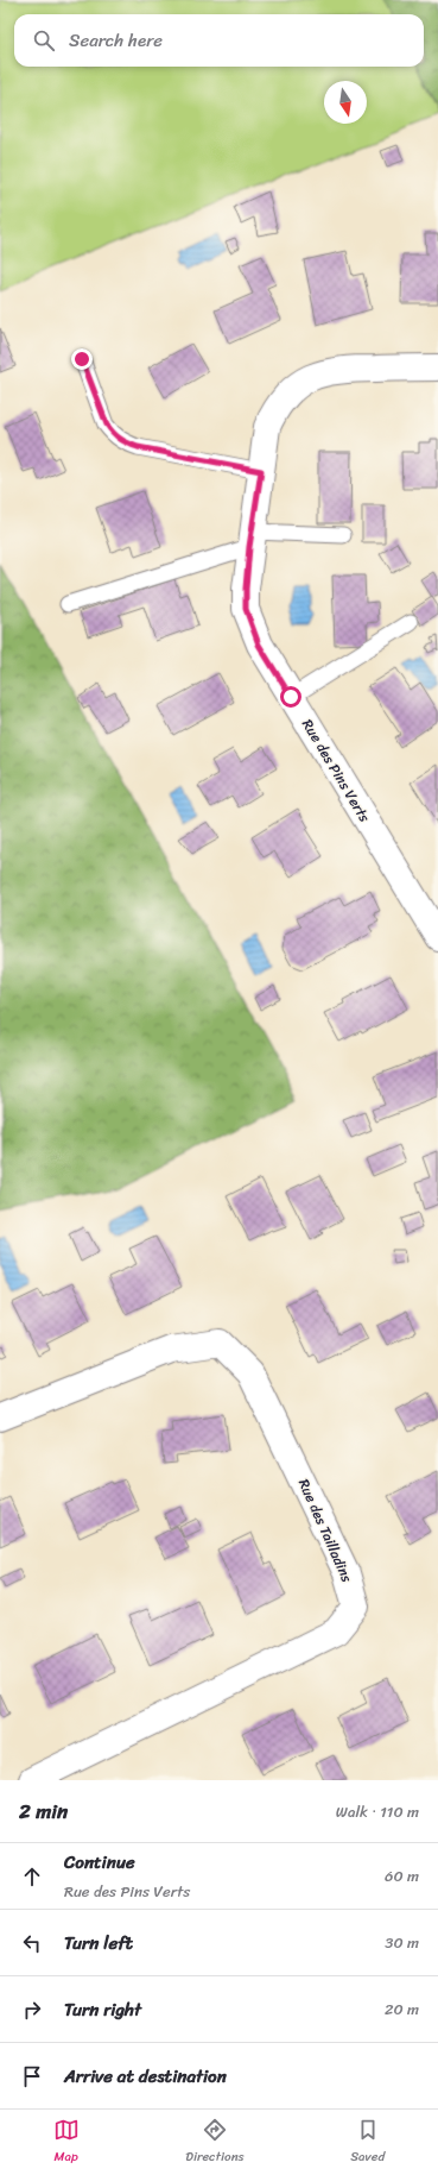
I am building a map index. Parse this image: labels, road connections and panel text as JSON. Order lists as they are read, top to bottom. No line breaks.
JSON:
{"streets":{"street":["Rue des Pins Verts","Rue des Tailladins"]},"north":"bottom","page":{"search":"Search here","heading":["2 min","Walk · 110 m"],"list":[["Continue","Rue des Pins Verts","60 m"],["Turn left","30 m"],["Turn right","20 m"],"Arrive at destination"],"nav":["Map","Directions","Saved"]}}
